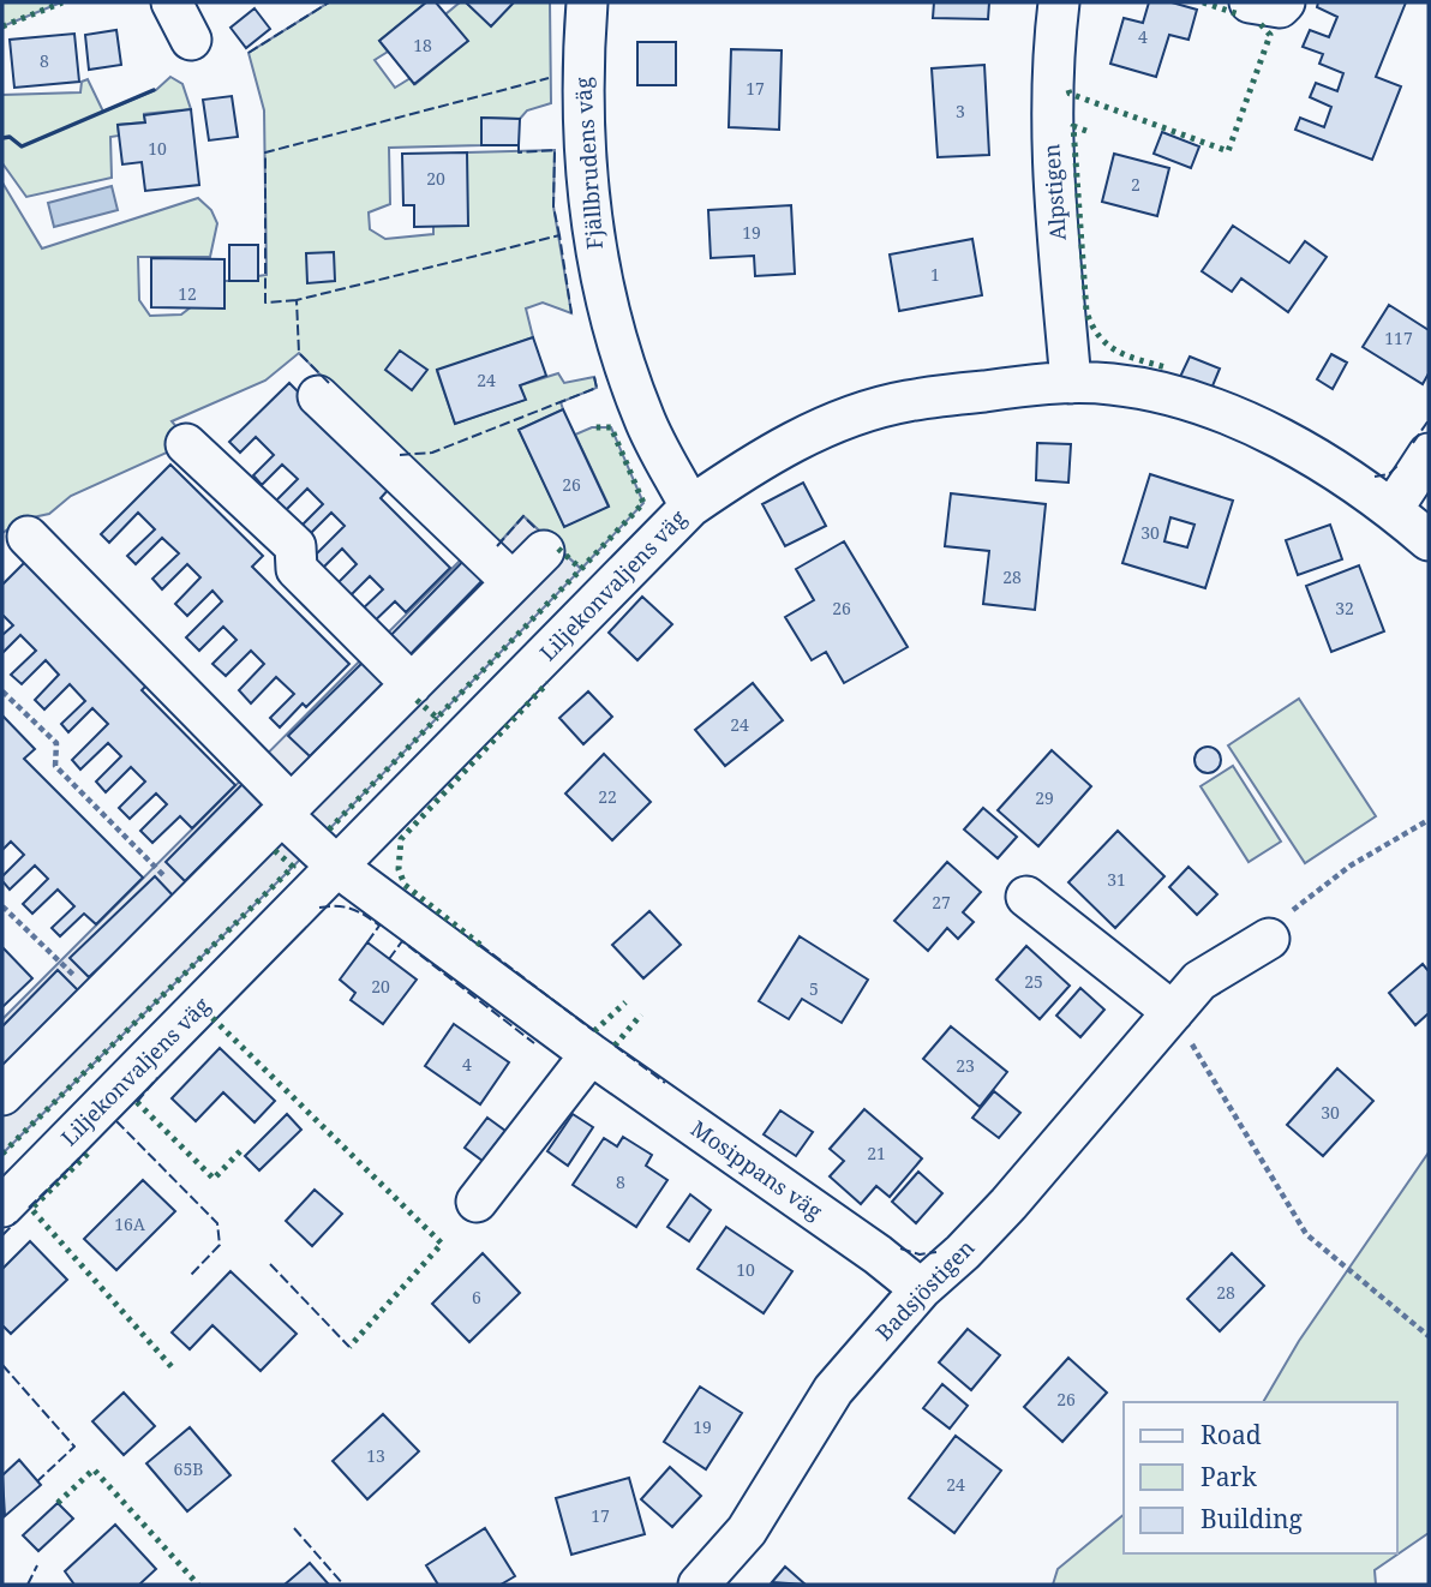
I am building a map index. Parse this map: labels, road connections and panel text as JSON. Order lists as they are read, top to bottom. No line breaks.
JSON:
{"streets":{"street":["Fjällbrudens väg","Alpstigen","Liljekonvaljens väg","Mosippans väg","Badsjöstigen"]},"crossings":[["Fjällbrudens väg","Liljekonvaljens väg"],["Alpstigen","Liljekonvaljens väg"],["Liljekonvaljens väg","Mosippans väg"],["Mosippans väg","Badsjöstigen"]],"house_numbers":["4","18","8","17","3","10","20","2","19","1","12","117","24","26","30","28","26","32","24","22","29","31","27","25","20","5","4","23","30","21","8","16A","10","28","6","26","19","13","65B","24","17"],"legend":["Road","Park","Building"]}
